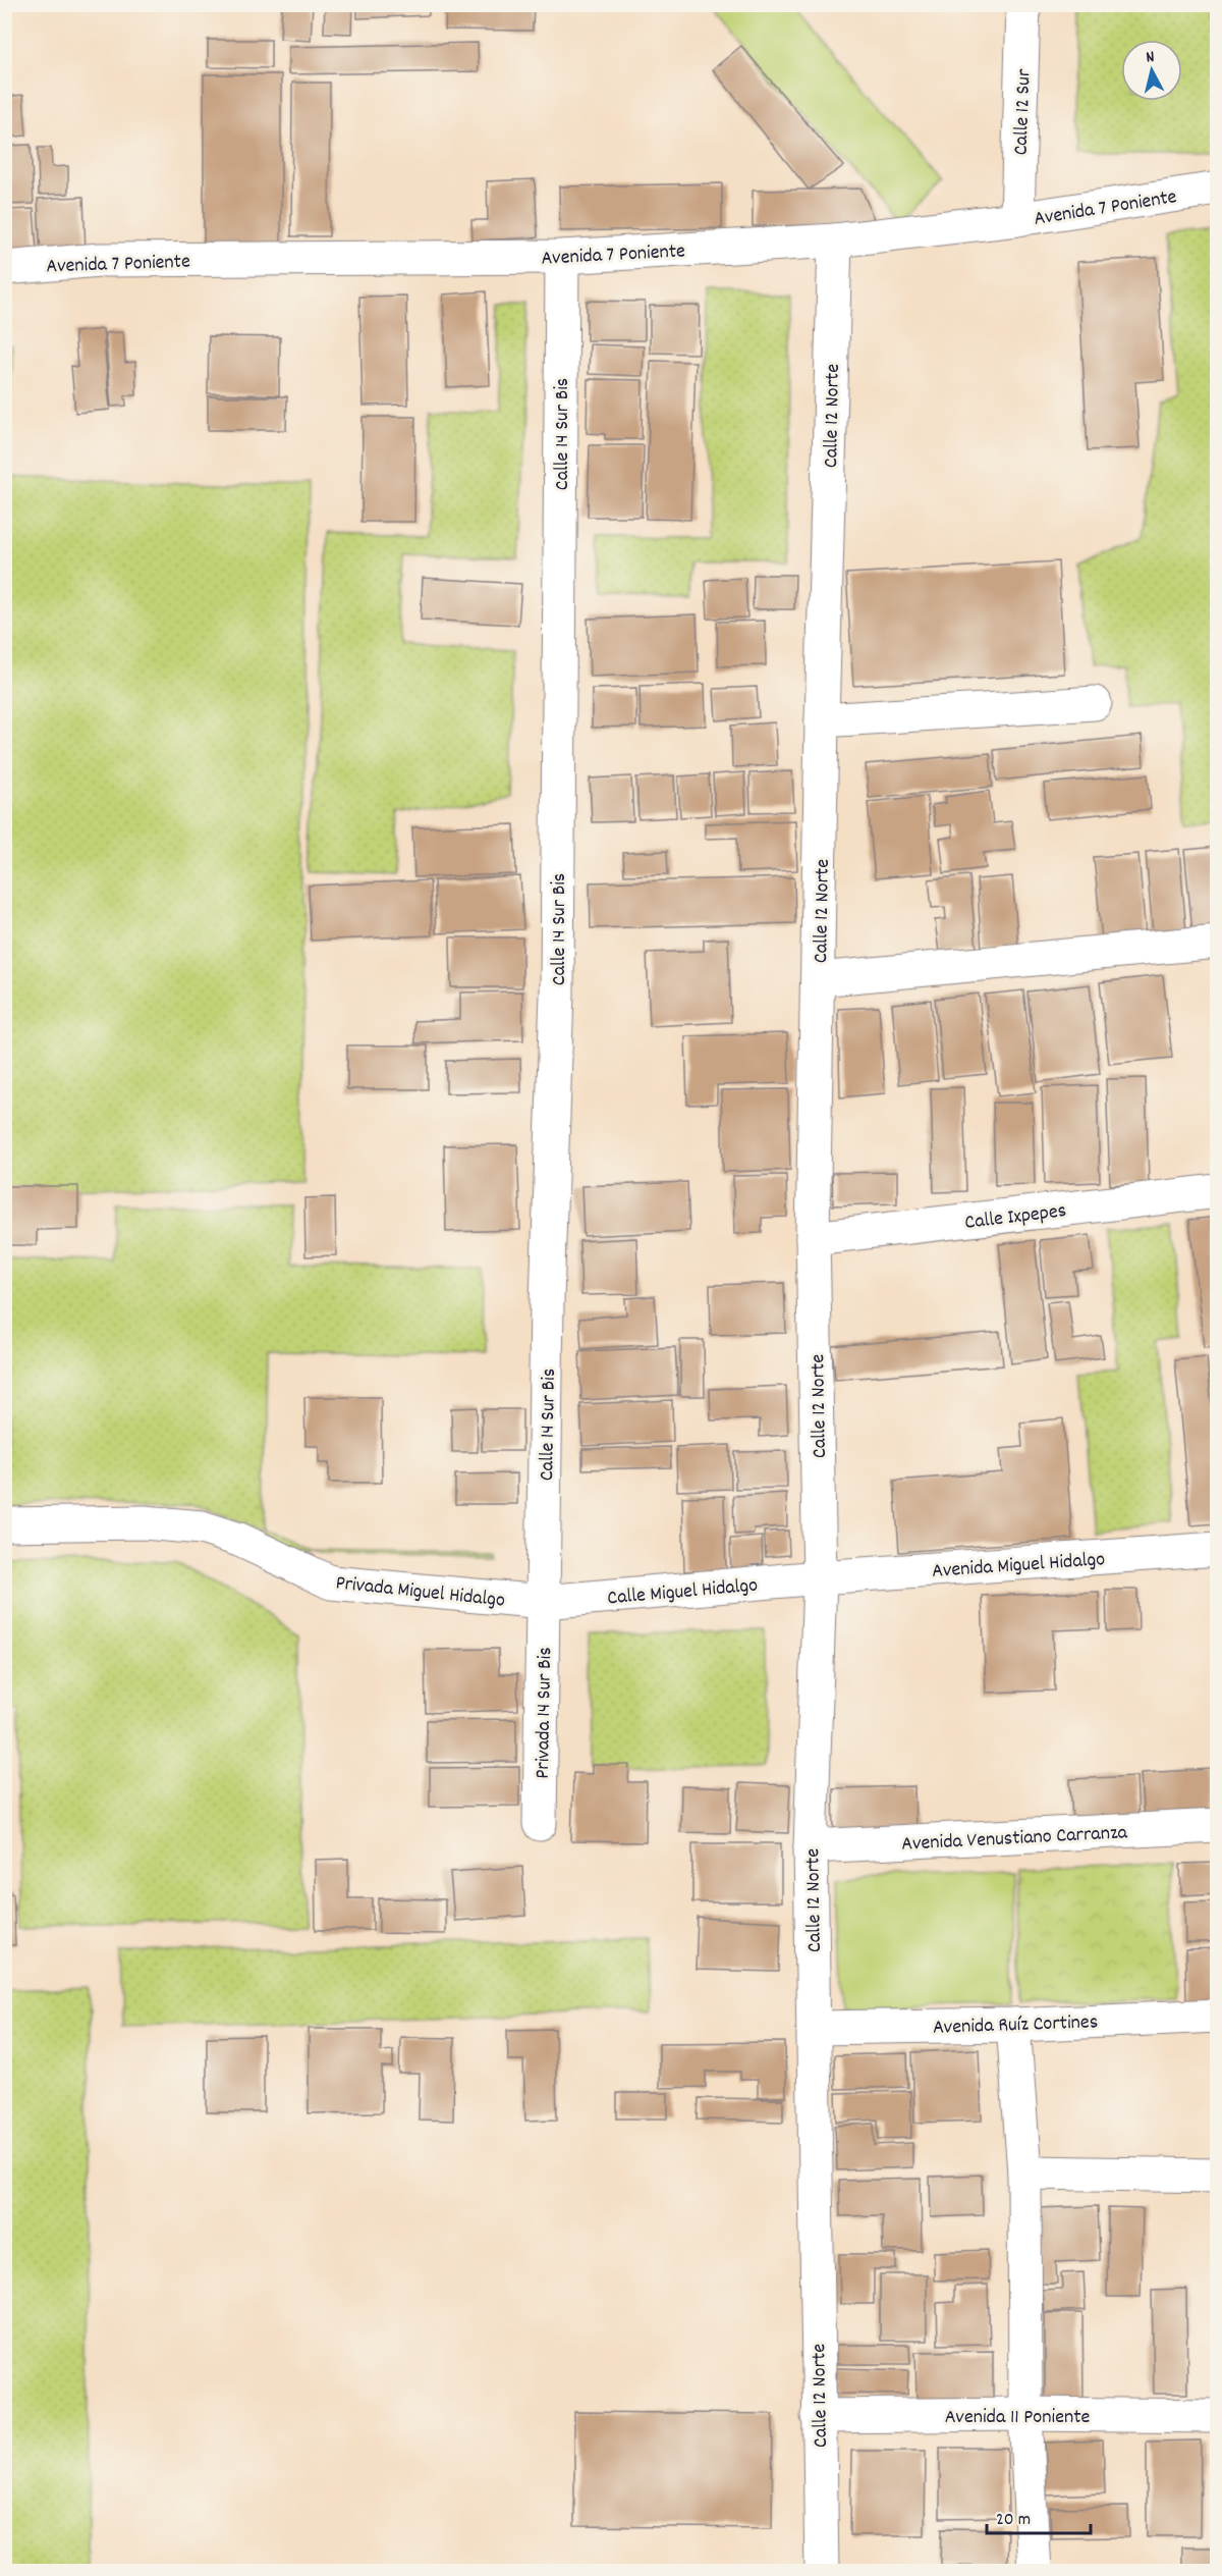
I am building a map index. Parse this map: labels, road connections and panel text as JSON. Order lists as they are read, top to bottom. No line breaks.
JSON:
{"streets":{"street":["Calle 12 Sur","Avenida 7 Poniente","Calle 12 Norte","Calle 14 Sur Bis","Calle Ixpepes","Avenida Miguel Hidalgo","Privada Miguel Hidalgo","Calle Miguel Hidalgo","Privada 14 Sur Bis","Avenida Venustiano Carranza","Avenida Ruíz Cortines","Avenida 11 Poniente"]},"crossings":[["Calle 12 Sur","Avenida 7 Poniente"],["Avenida 7 Poniente","Calle 12 Norte"],["Avenida 7 Poniente","Calle 14 Sur Bis"],["Calle 12 Norte","Calle Ixpepes"],["Calle 12 Norte","Avenida Miguel Hidalgo"],["Calle 12 Norte","Calle Miguel Hidalgo"],["Calle 12 Norte","Avenida Venustiano Carranza"],["Calle 12 Norte","Avenida Ruíz Cortines"],["Calle 12 Norte","Avenida 11 Poniente"],["Calle 14 Sur Bis","Privada Miguel Hidalgo"],["Calle 14 Sur Bis","Calle Miguel Hidalgo"],["Calle 14 Sur Bis","Privada 14 Sur Bis"],["Avenida Miguel Hidalgo","Calle Miguel Hidalgo"],["Privada Miguel Hidalgo","Calle Miguel Hidalgo"],["Privada Miguel Hidalgo","Privada 14 Sur Bis"],["Calle Miguel Hidalgo","Privada 14 Sur Bis"]],"scale_bar":"20 m","north":"top"}
